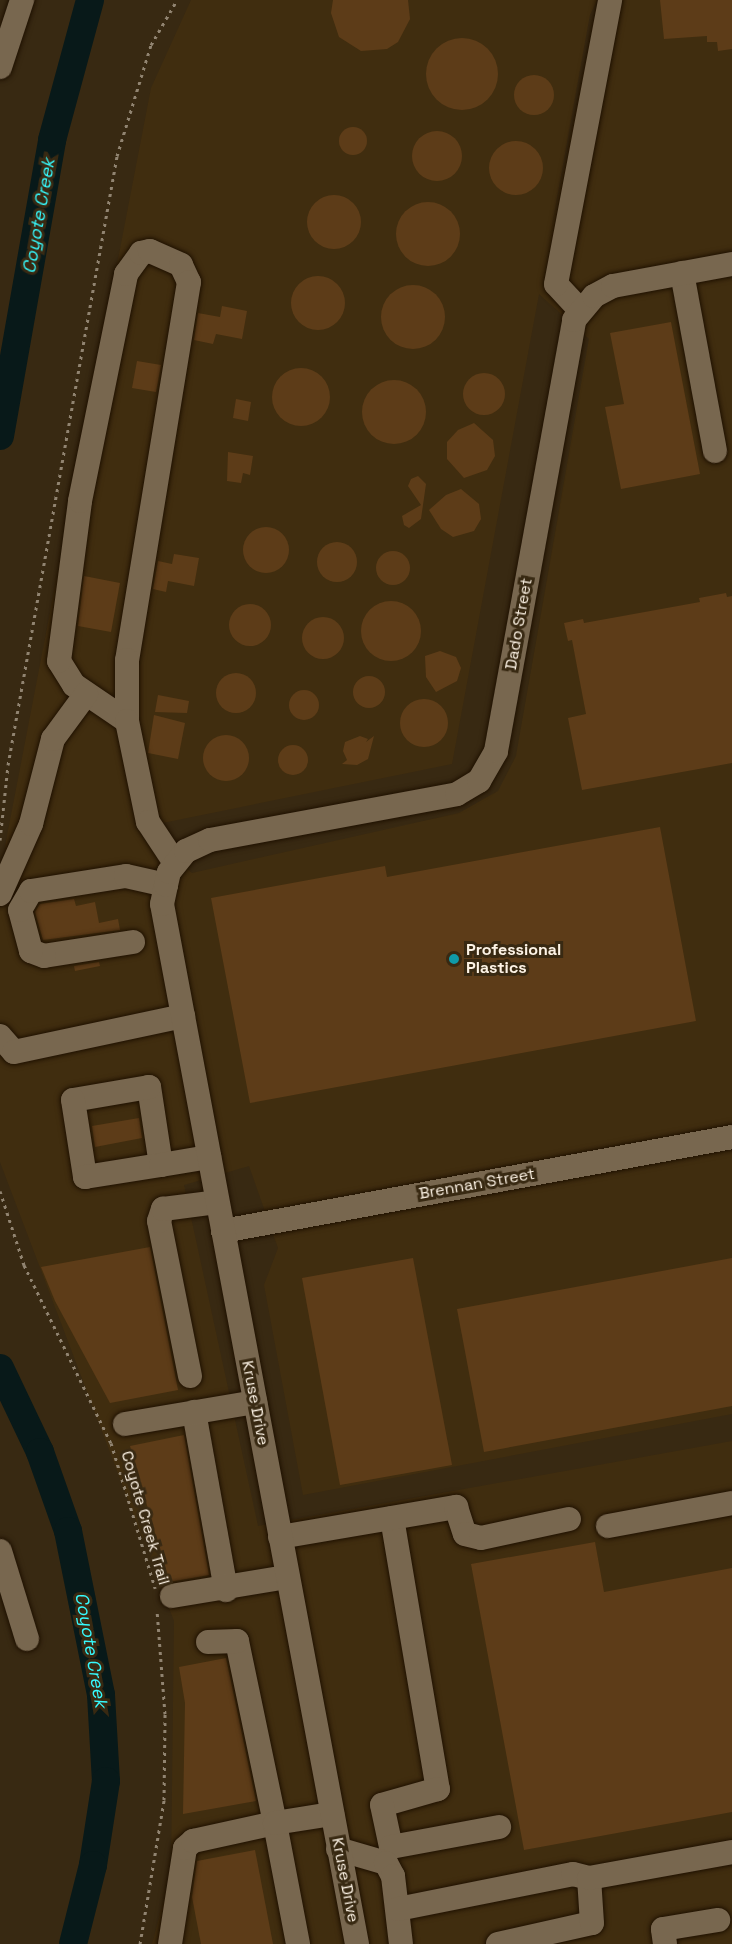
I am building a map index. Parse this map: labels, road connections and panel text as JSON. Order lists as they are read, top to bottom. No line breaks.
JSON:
{"streets":{"street":["Dado Street","Brennan Street","Kruse Drive"],"path":["Coyote Creek Trail"]},"crossings":[["Dado Street","Kruse Drive"],["Brennan Street","Kruse Drive"]],"water":["Coyote Creek"],"places":["Professional Plastics"]}
